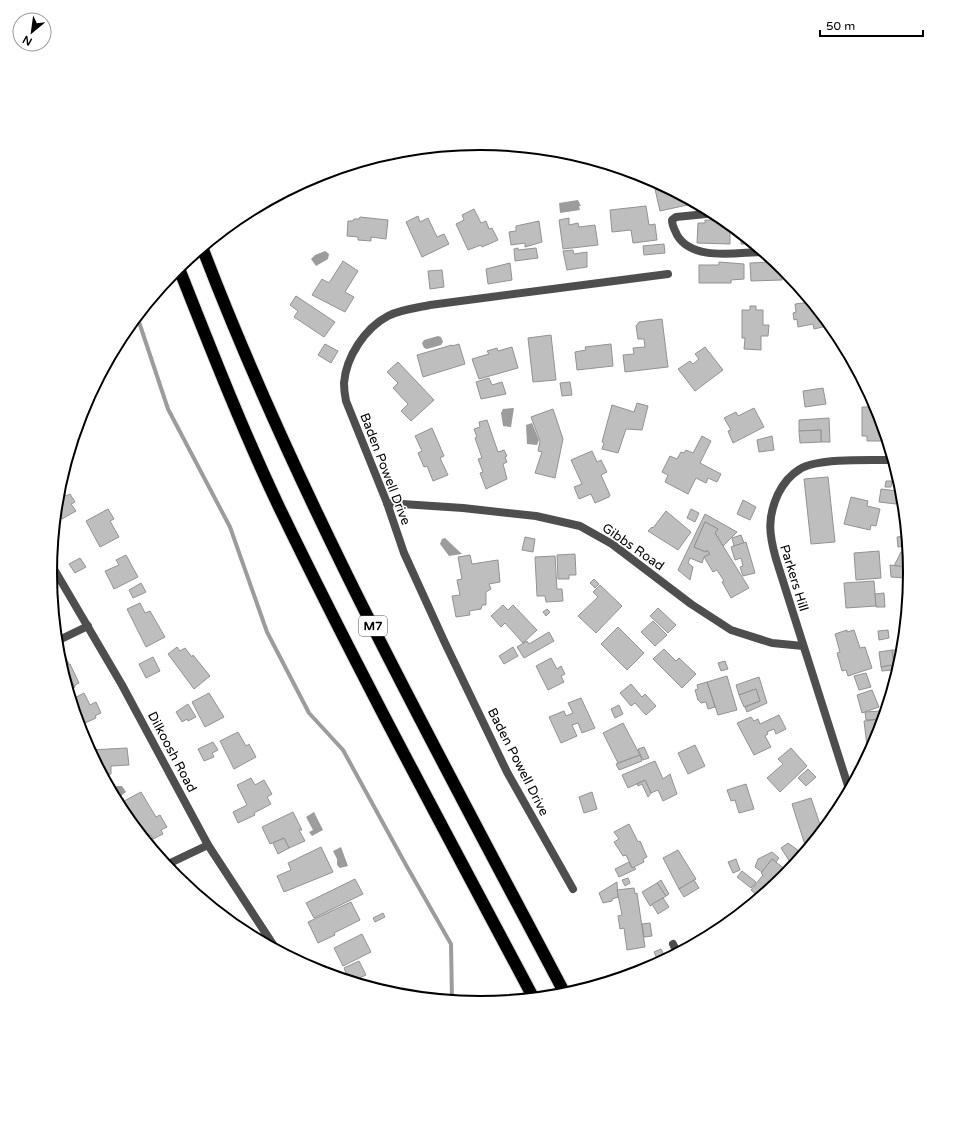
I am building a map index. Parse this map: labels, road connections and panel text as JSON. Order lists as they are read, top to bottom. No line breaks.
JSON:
{"streets":{"highway":["M7"],"street":["Baden Powell Drive","Gibbs Road","Parkers Hill","Dilkoosh Road"]},"crossings":[["Baden Powell Drive","Gibbs Road"],["Gibbs Road","Parkers Hill"]],"scale_bar":"50 m","north":"bottom left"}
